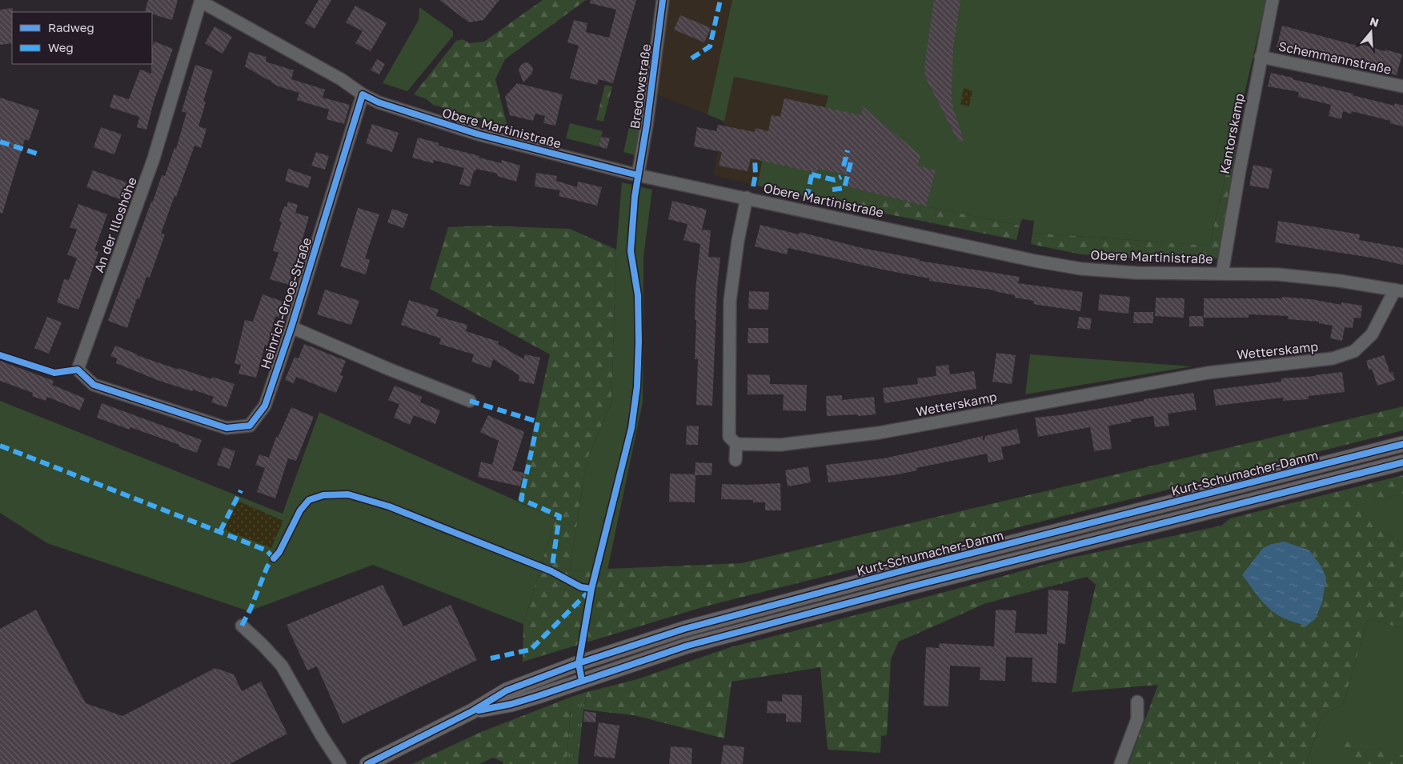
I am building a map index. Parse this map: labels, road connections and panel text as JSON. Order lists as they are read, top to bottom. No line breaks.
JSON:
{"streets":{"main road":["Kurt-Schumacher-Damm"],"street":["Schemmannstraße","Bredowstraße","Obere Martinistraße","Kantorskamp","An der Illoshöhe","Heinrich-Groos-Straße","Wetterskamp"]},"crossings":[["Schemmannstraße","Kantorskamp"],["Bredowstraße","Obere Martinistraße"],["Obere Martinistraße","Kantorskamp"],["Obere Martinistraße","An der Illoshöhe"],["Obere Martinistraße","Heinrich-Groos-Straße"],["Obere Martinistraße","Wetterskamp"],["An der Illoshöhe","Heinrich-Groos-Straße"]],"legend":["Radweg","Weg"],"north":"top"}
